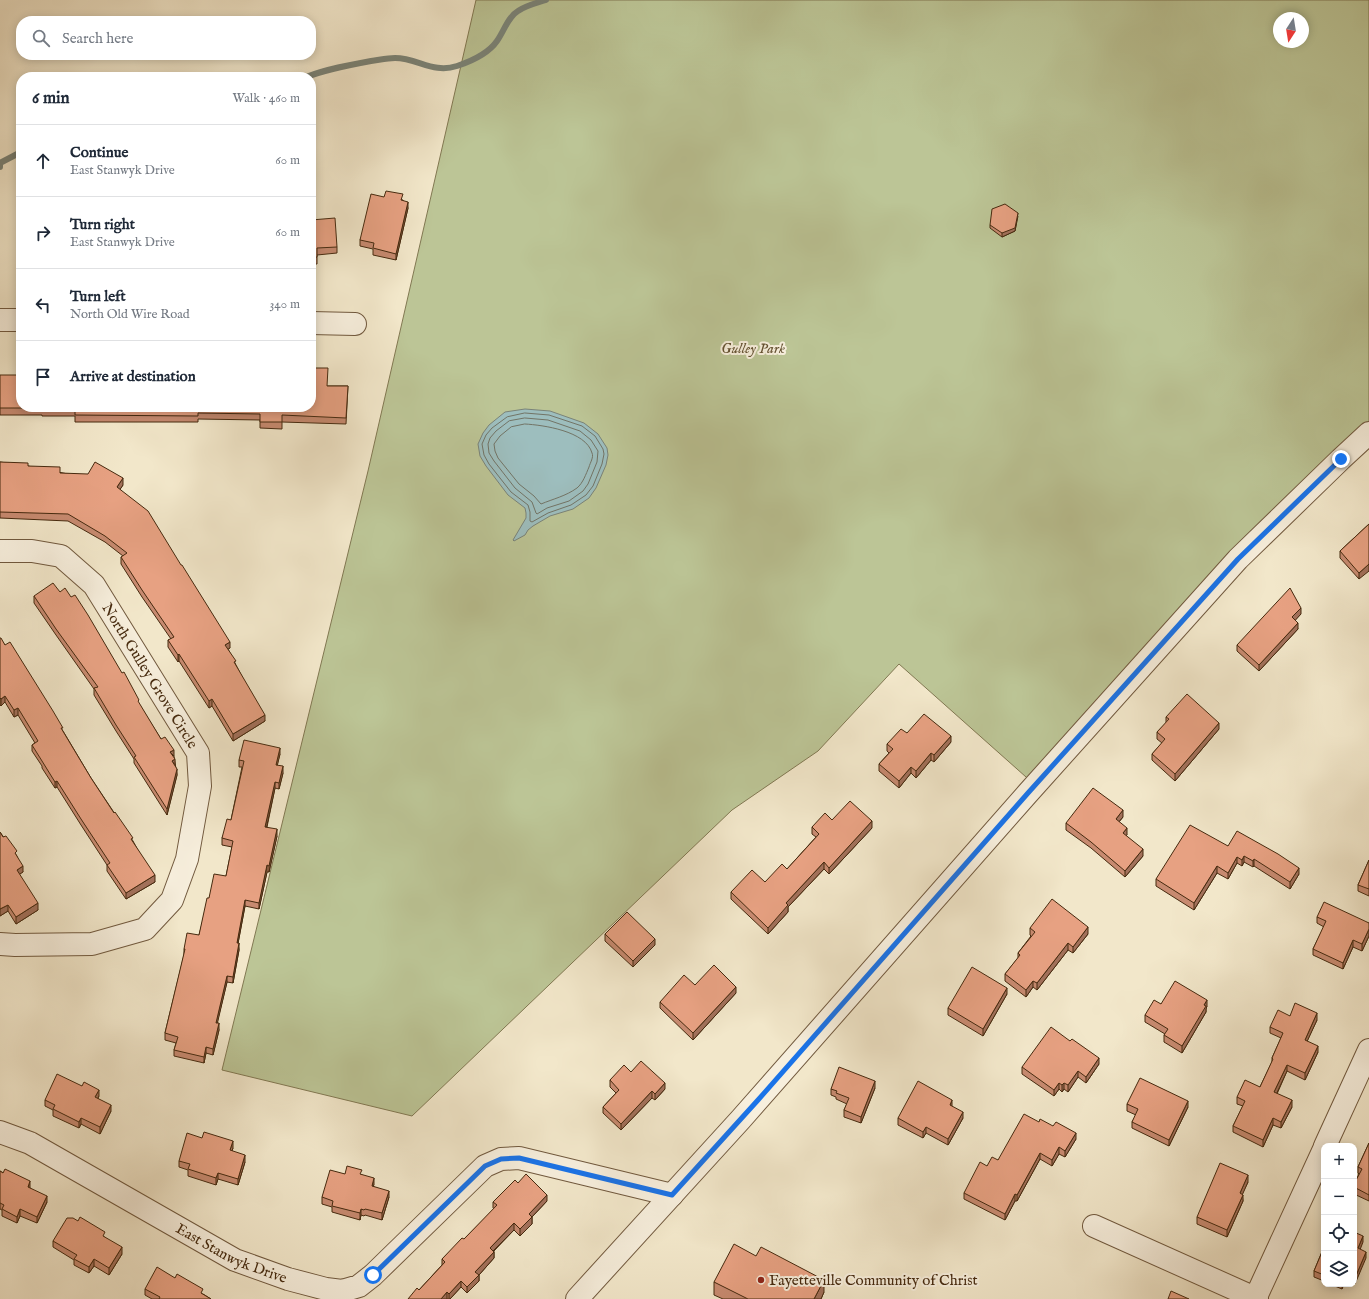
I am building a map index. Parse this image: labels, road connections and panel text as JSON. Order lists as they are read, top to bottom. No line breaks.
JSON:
{"streets":{"street":["North Gulley Grove Circle","East Stanwyk Drive"]},"parks":["Gulley Park"],"places":["Fayetteville Community of Christ"],"north":"bottom","page":{"search":"Search here","heading":["6 min","Walk · 460 m"],"list":[["Continue","East Stanwyk Drive","60 m"],["Turn right","East Stanwyk Drive","60 m"],["Turn left","North Old Wire Road","340 m"],"Arrive at destination"],"map_buttons":["+","−"]}}
